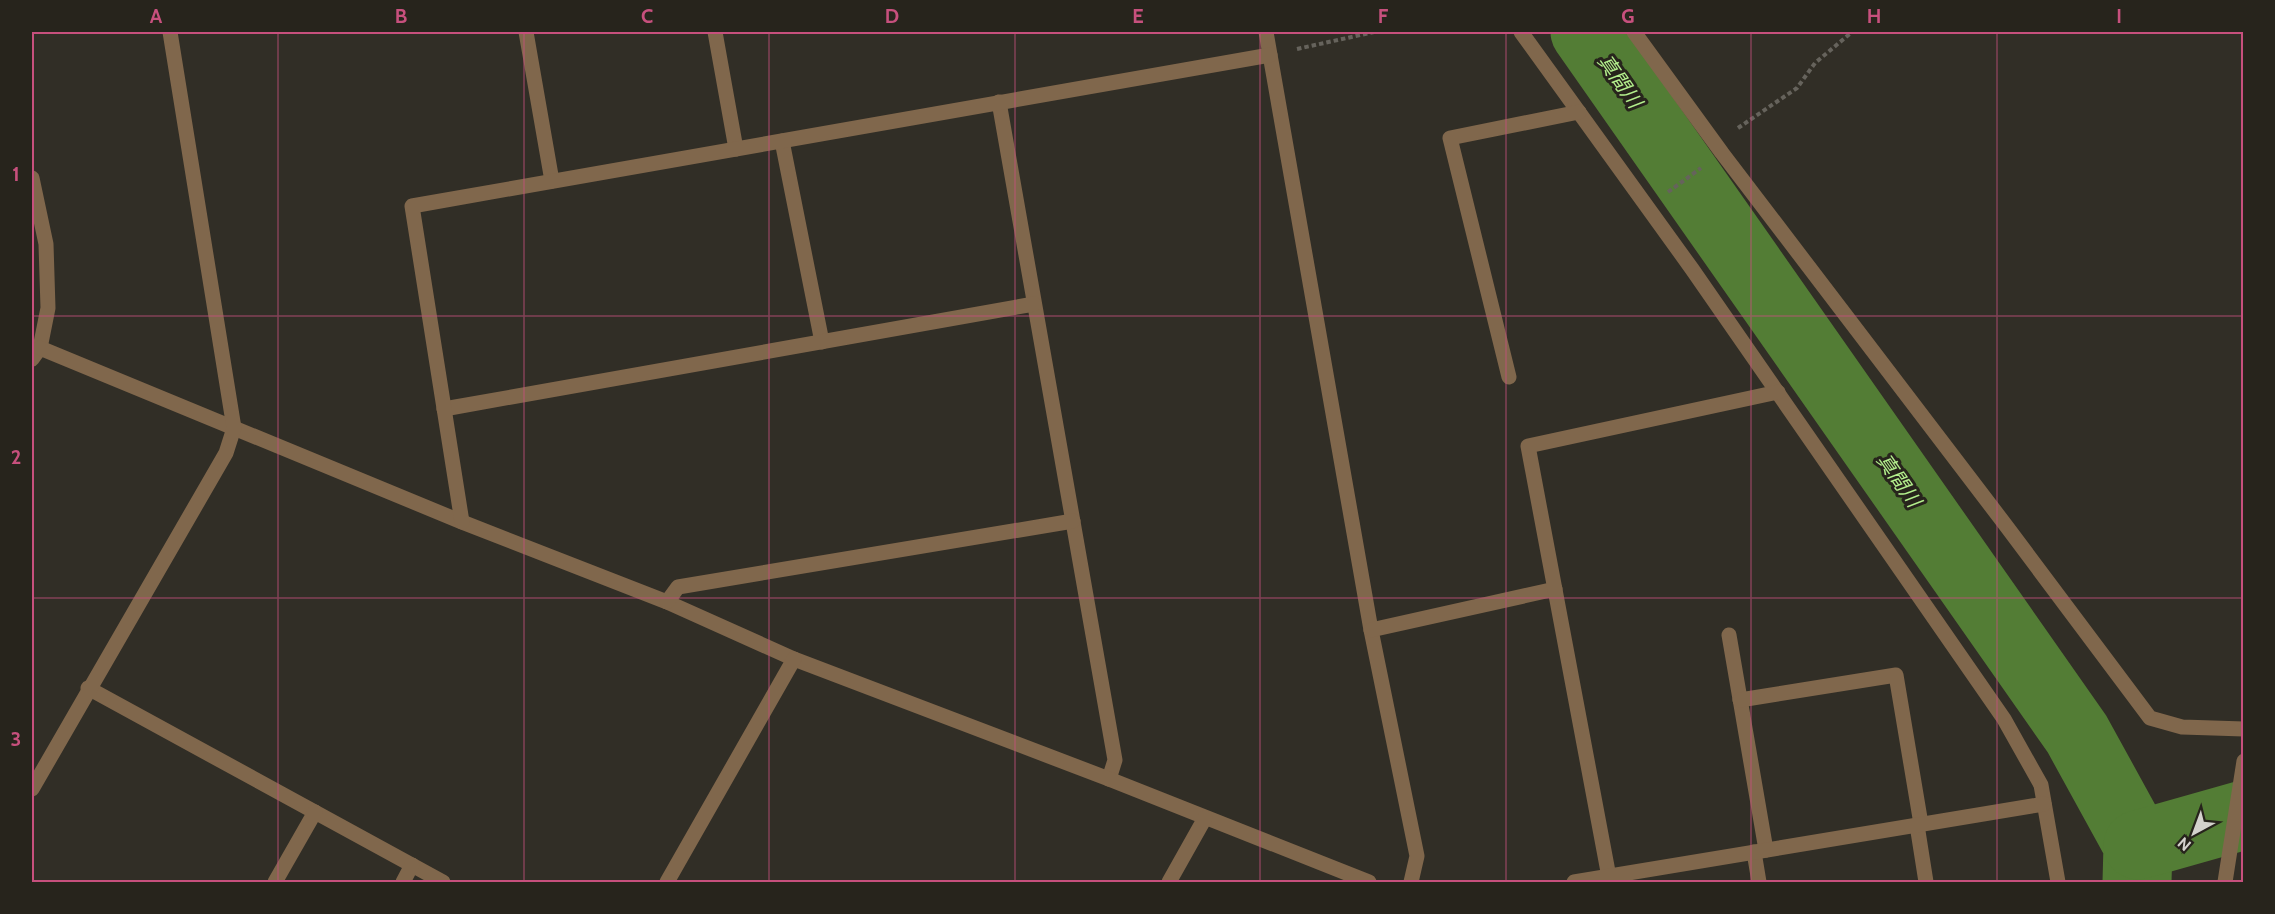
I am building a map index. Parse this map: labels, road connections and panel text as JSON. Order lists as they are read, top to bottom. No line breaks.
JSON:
{"water":["真間川"],"north":"bottom left","grid":{"columns":["A","B","C","D","E","F","G","H","I"],"rows":["1","2","3"]}}
